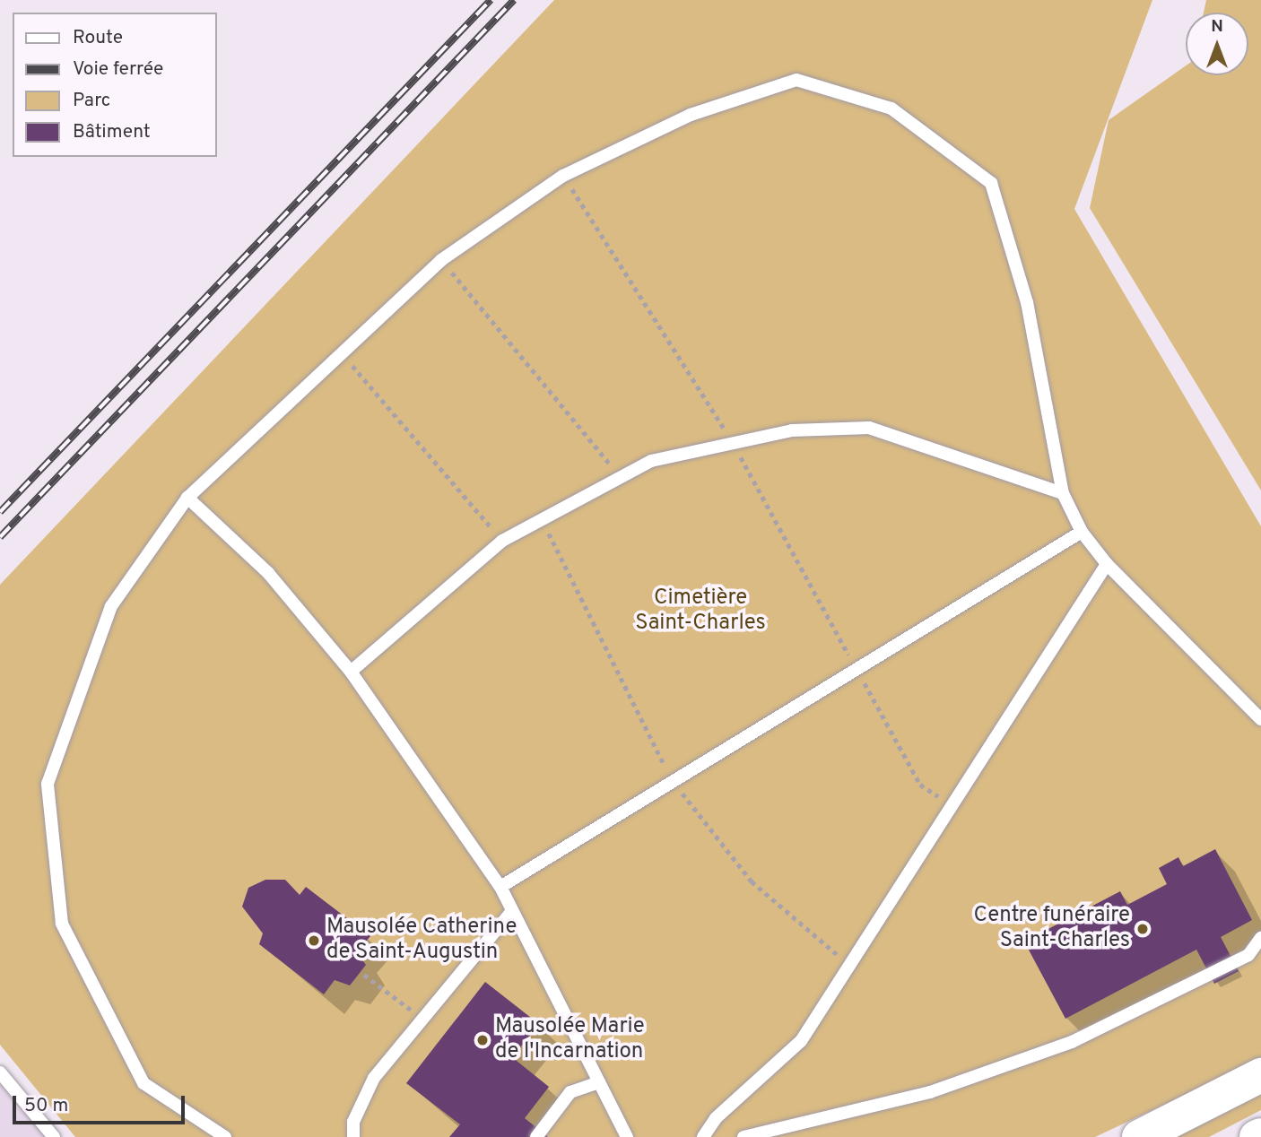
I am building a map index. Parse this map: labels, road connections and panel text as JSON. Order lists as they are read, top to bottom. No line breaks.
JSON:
{"parks":["Cimetière Saint-Charles"],"places":["Centre funéraire Saint-Charles","Mausolée Catherine de Saint-Augustin","Mausolée Marie de l'Incarnation"],"legend":["Route","Voie ferrée","Parc","Bâtiment"],"scale_bar":"50 m","north":"top"}
